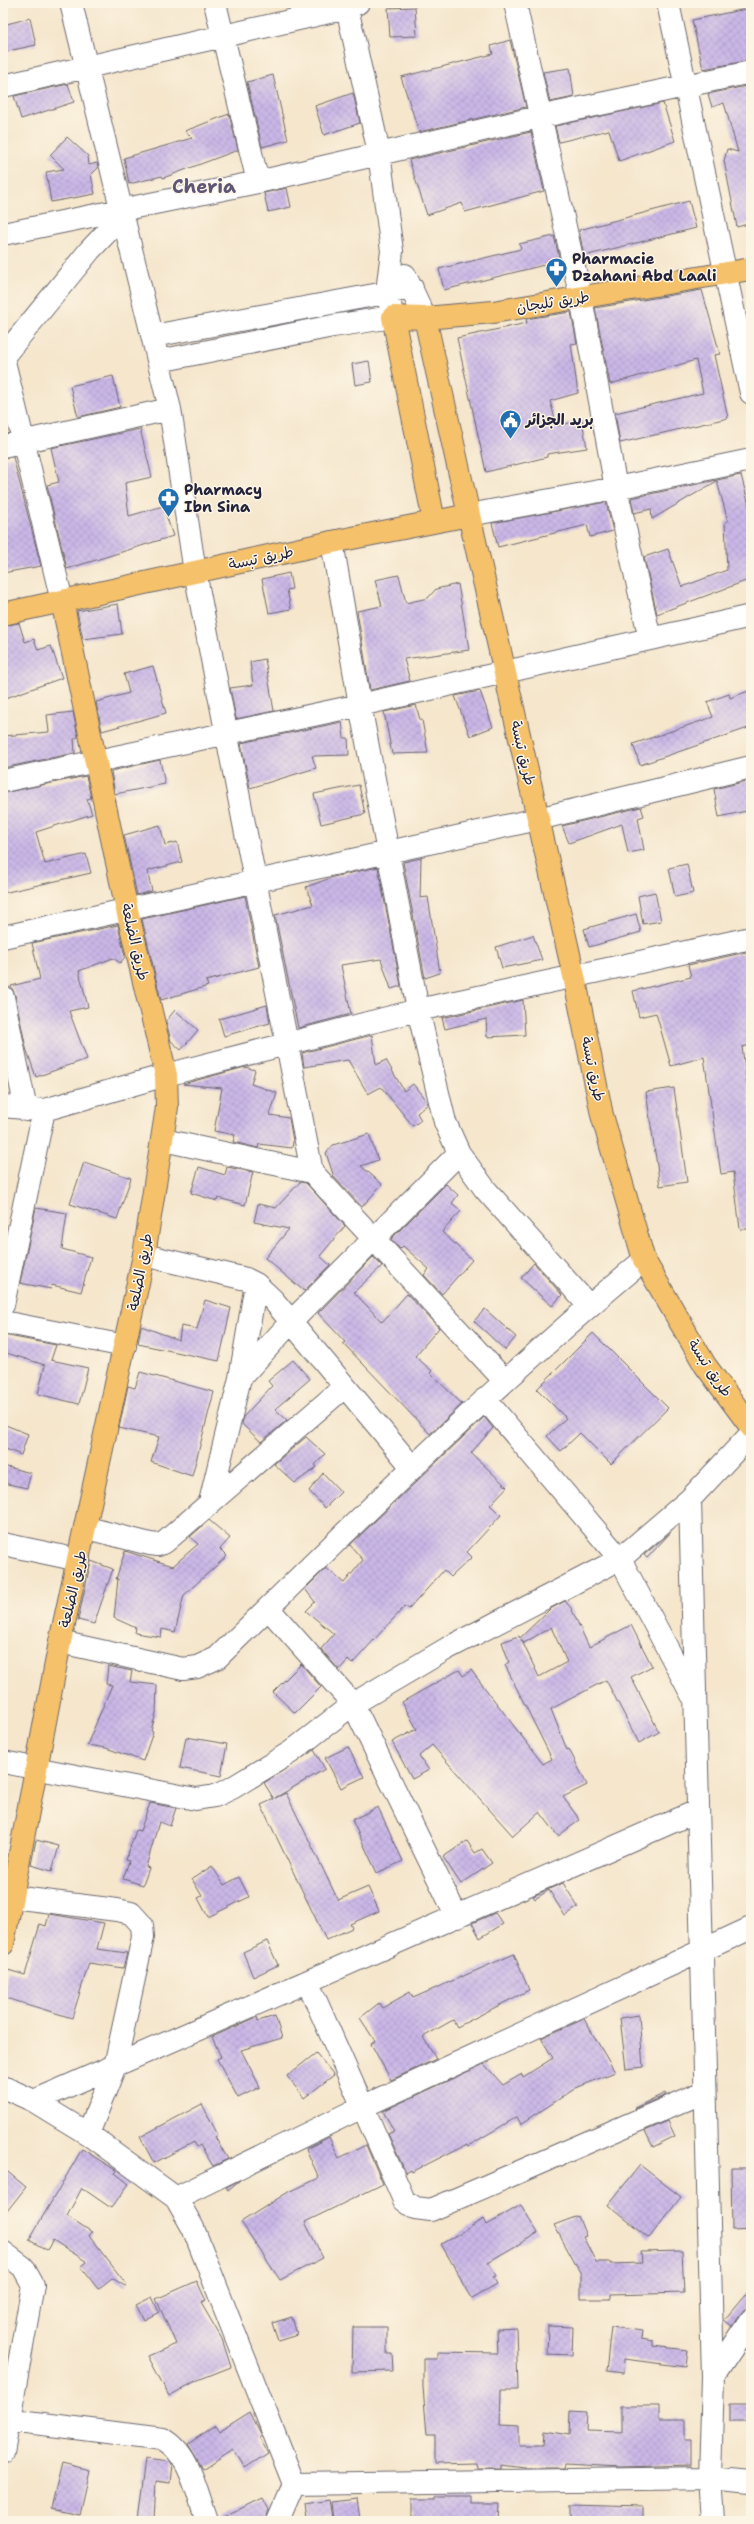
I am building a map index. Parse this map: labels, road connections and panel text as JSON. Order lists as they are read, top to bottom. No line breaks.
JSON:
{"streets":{"main road":["طريق ثليجان","طريق تبسة","طريق الضلعة"]},"crossings":[["طريق تبسة","طريق الضلعة"]],"districts":["Cheria"],"places":{"pharmacy":["Pharmacie Dzahani Abd Laali","Pharmacy Ibn Sina"],"public building":["بريد الجزائر"]}}
